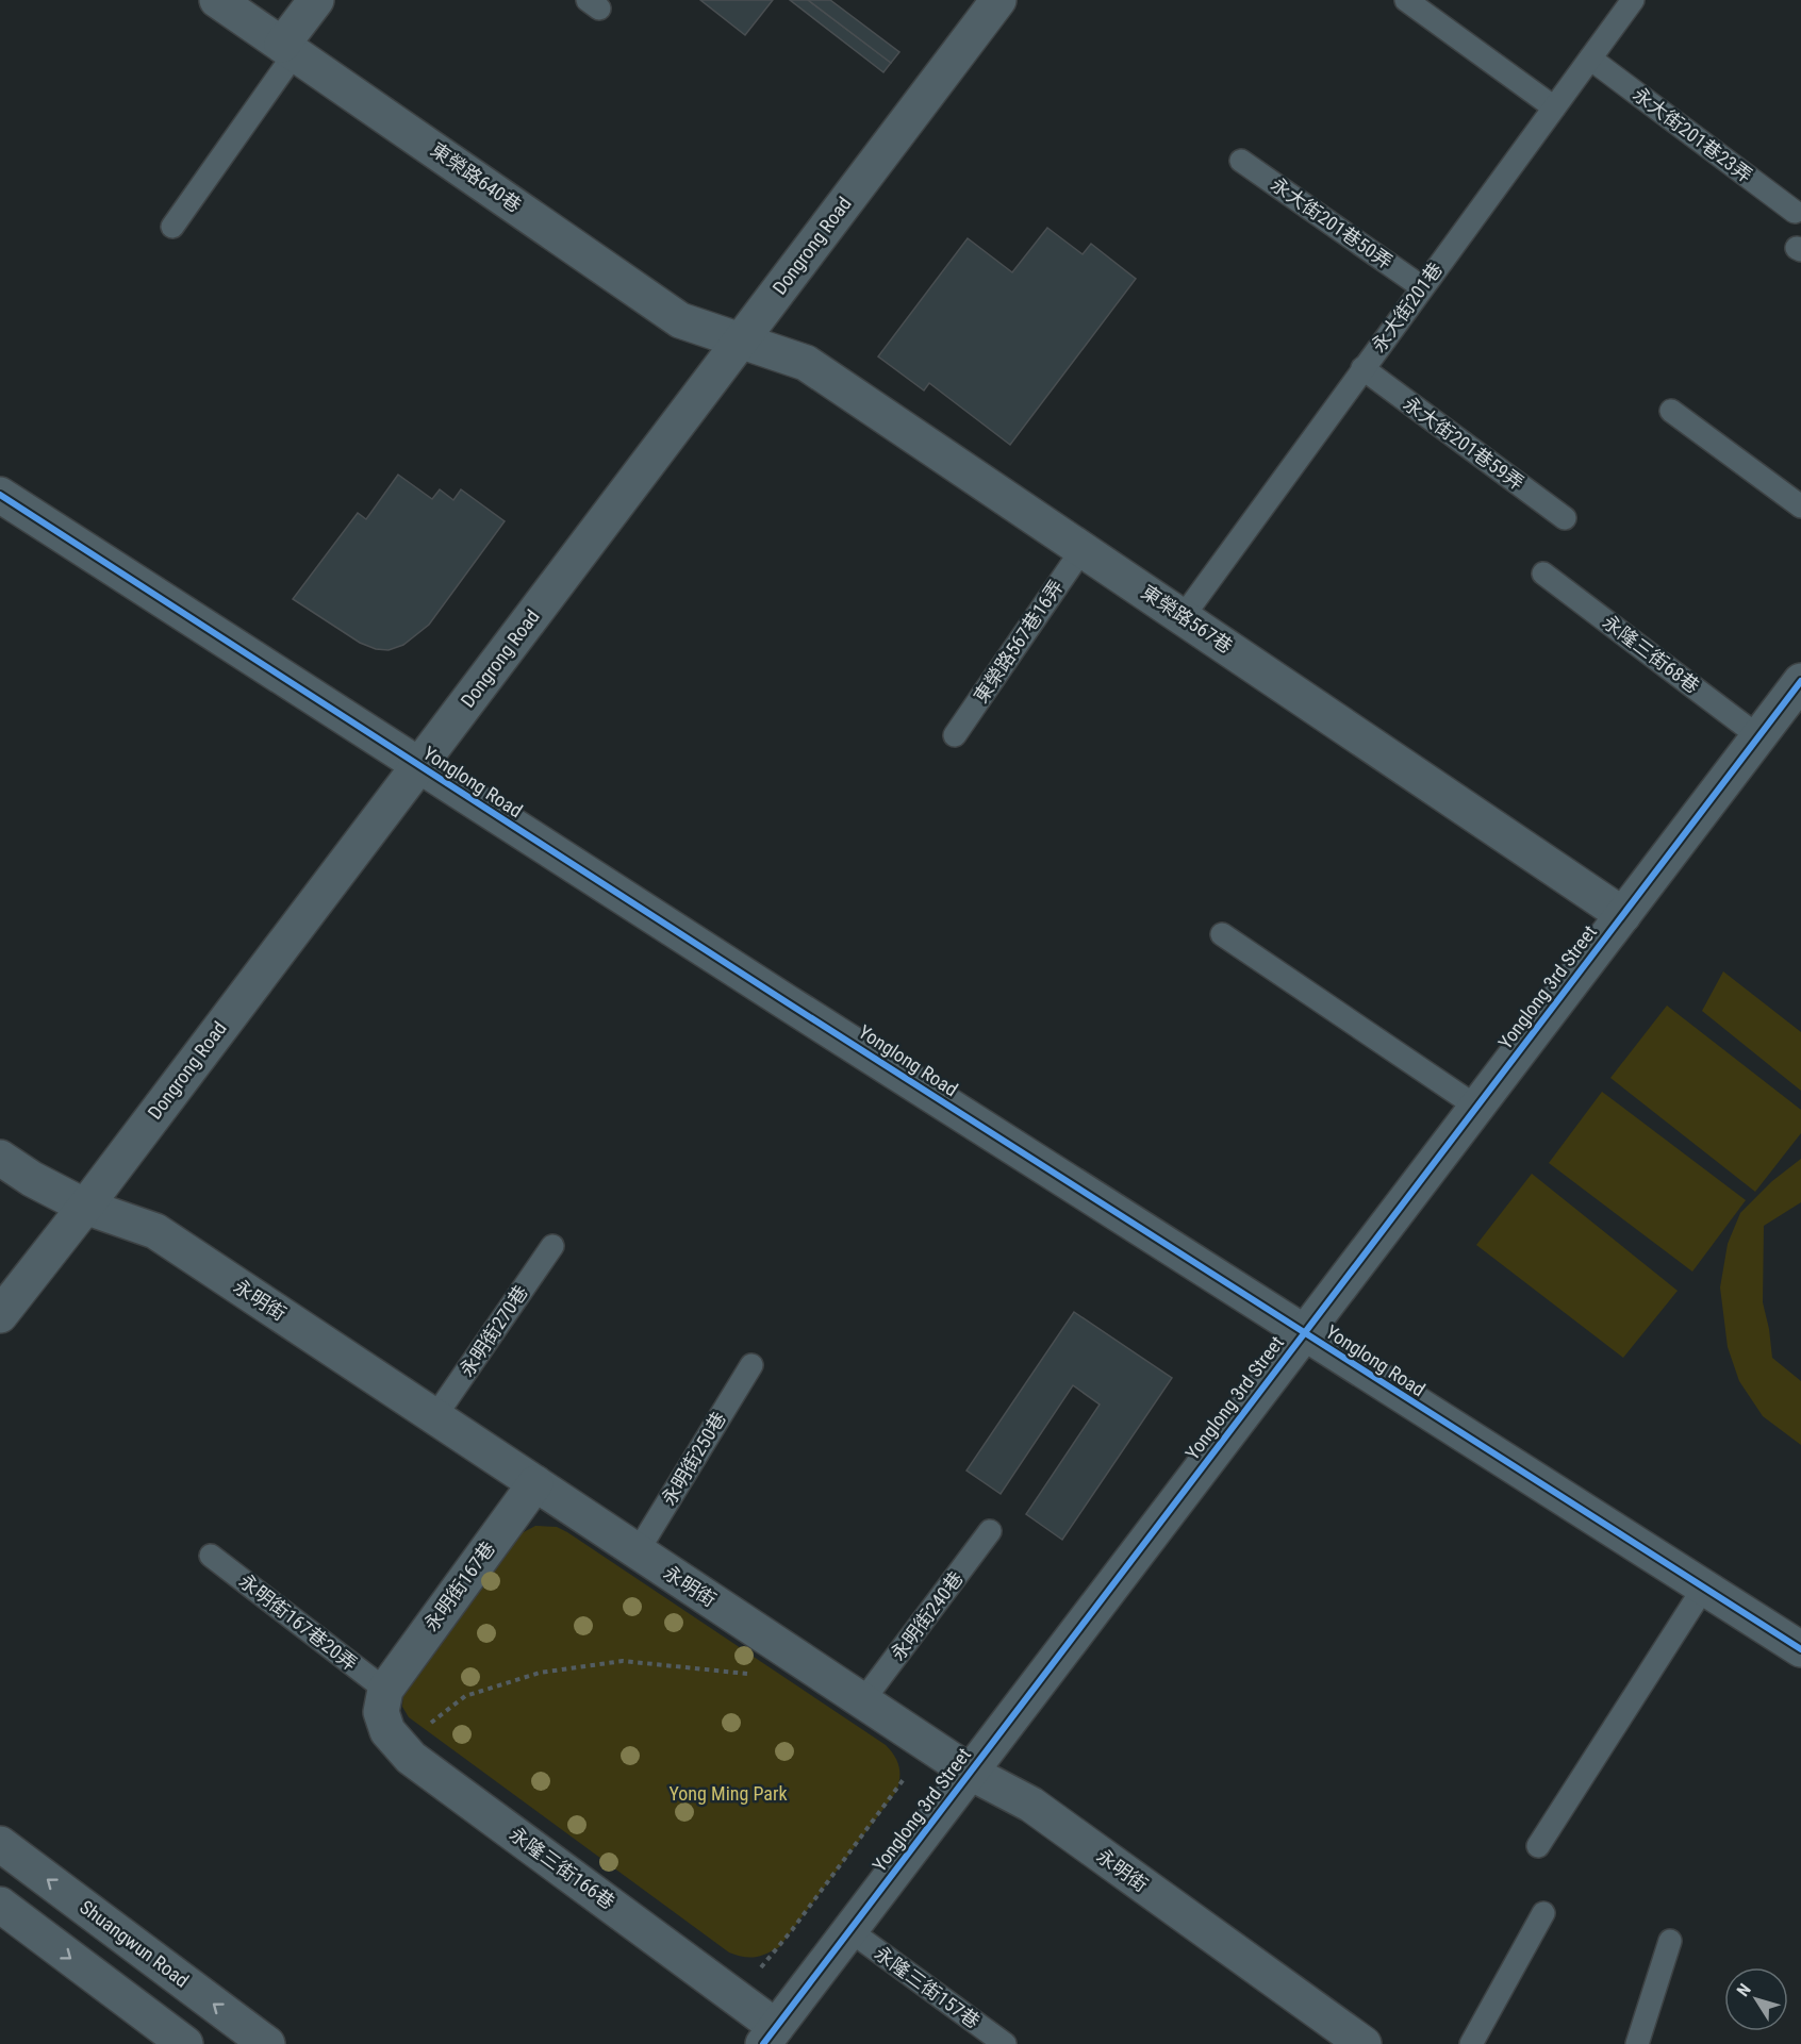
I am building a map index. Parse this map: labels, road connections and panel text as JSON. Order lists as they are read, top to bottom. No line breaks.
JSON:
{"streets":{"street":["東榮路640巷","Dongrong Road","東榮路567巷","Yonglong Road","Yonglong 3rd Street","永明街","永明街167巷","永隆三街166巷","Shuangwun Road"],"lane":["永大街201巷23弄","永大街201巷50弄","永大街201巷","永大街201巷59弄","東榮路567巷16弄","永隆三街68巷","永明街270巷","永明街250巷","永明街240巷","永明街167巷20弄","永隆三街157巷"]},"crossings":[["永大街201巷23弄","永大街201巷"],["東榮路640巷","Dongrong Road"],["東榮路640巷","東榮路567巷"],["永大街201巷50弄","永大街201巷"],["Dongrong Road","東榮路567巷"],["Dongrong Road","Yonglong Road"],["Dongrong Road","永明街"],["永大街201巷","永大街201巷59弄"],["永大街201巷","東榮路567巷"],["東榮路567巷","東榮路567巷16弄"],["東榮路567巷","Yonglong 3rd Street"],["永隆三街68巷","Yonglong 3rd Street"],["Yonglong Road","Yonglong 3rd Street"],["Yonglong 3rd Street","永明街"],["Yonglong 3rd Street","永隆三街166巷"],["Yonglong 3rd Street","永隆三街157巷"],["永明街","永明街270巷"],["永明街","永明街250巷"],["永明街","永明街167巷"],["永明街","永明街240巷"],["永明街167巷","永明街167巷20弄"],["永明街167巷","永隆三街166巷"],["永明街167巷20弄","永隆三街166巷"]],"parks":["Yong Ming Park"],"north":"top left"}
